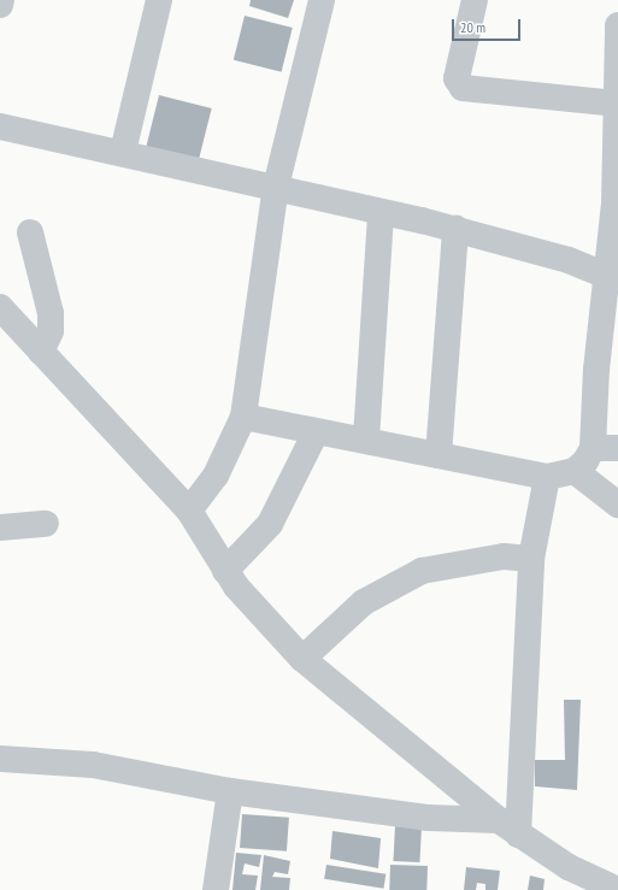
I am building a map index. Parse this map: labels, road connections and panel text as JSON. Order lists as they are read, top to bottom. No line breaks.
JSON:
{"scale_bar":"20 m"}
